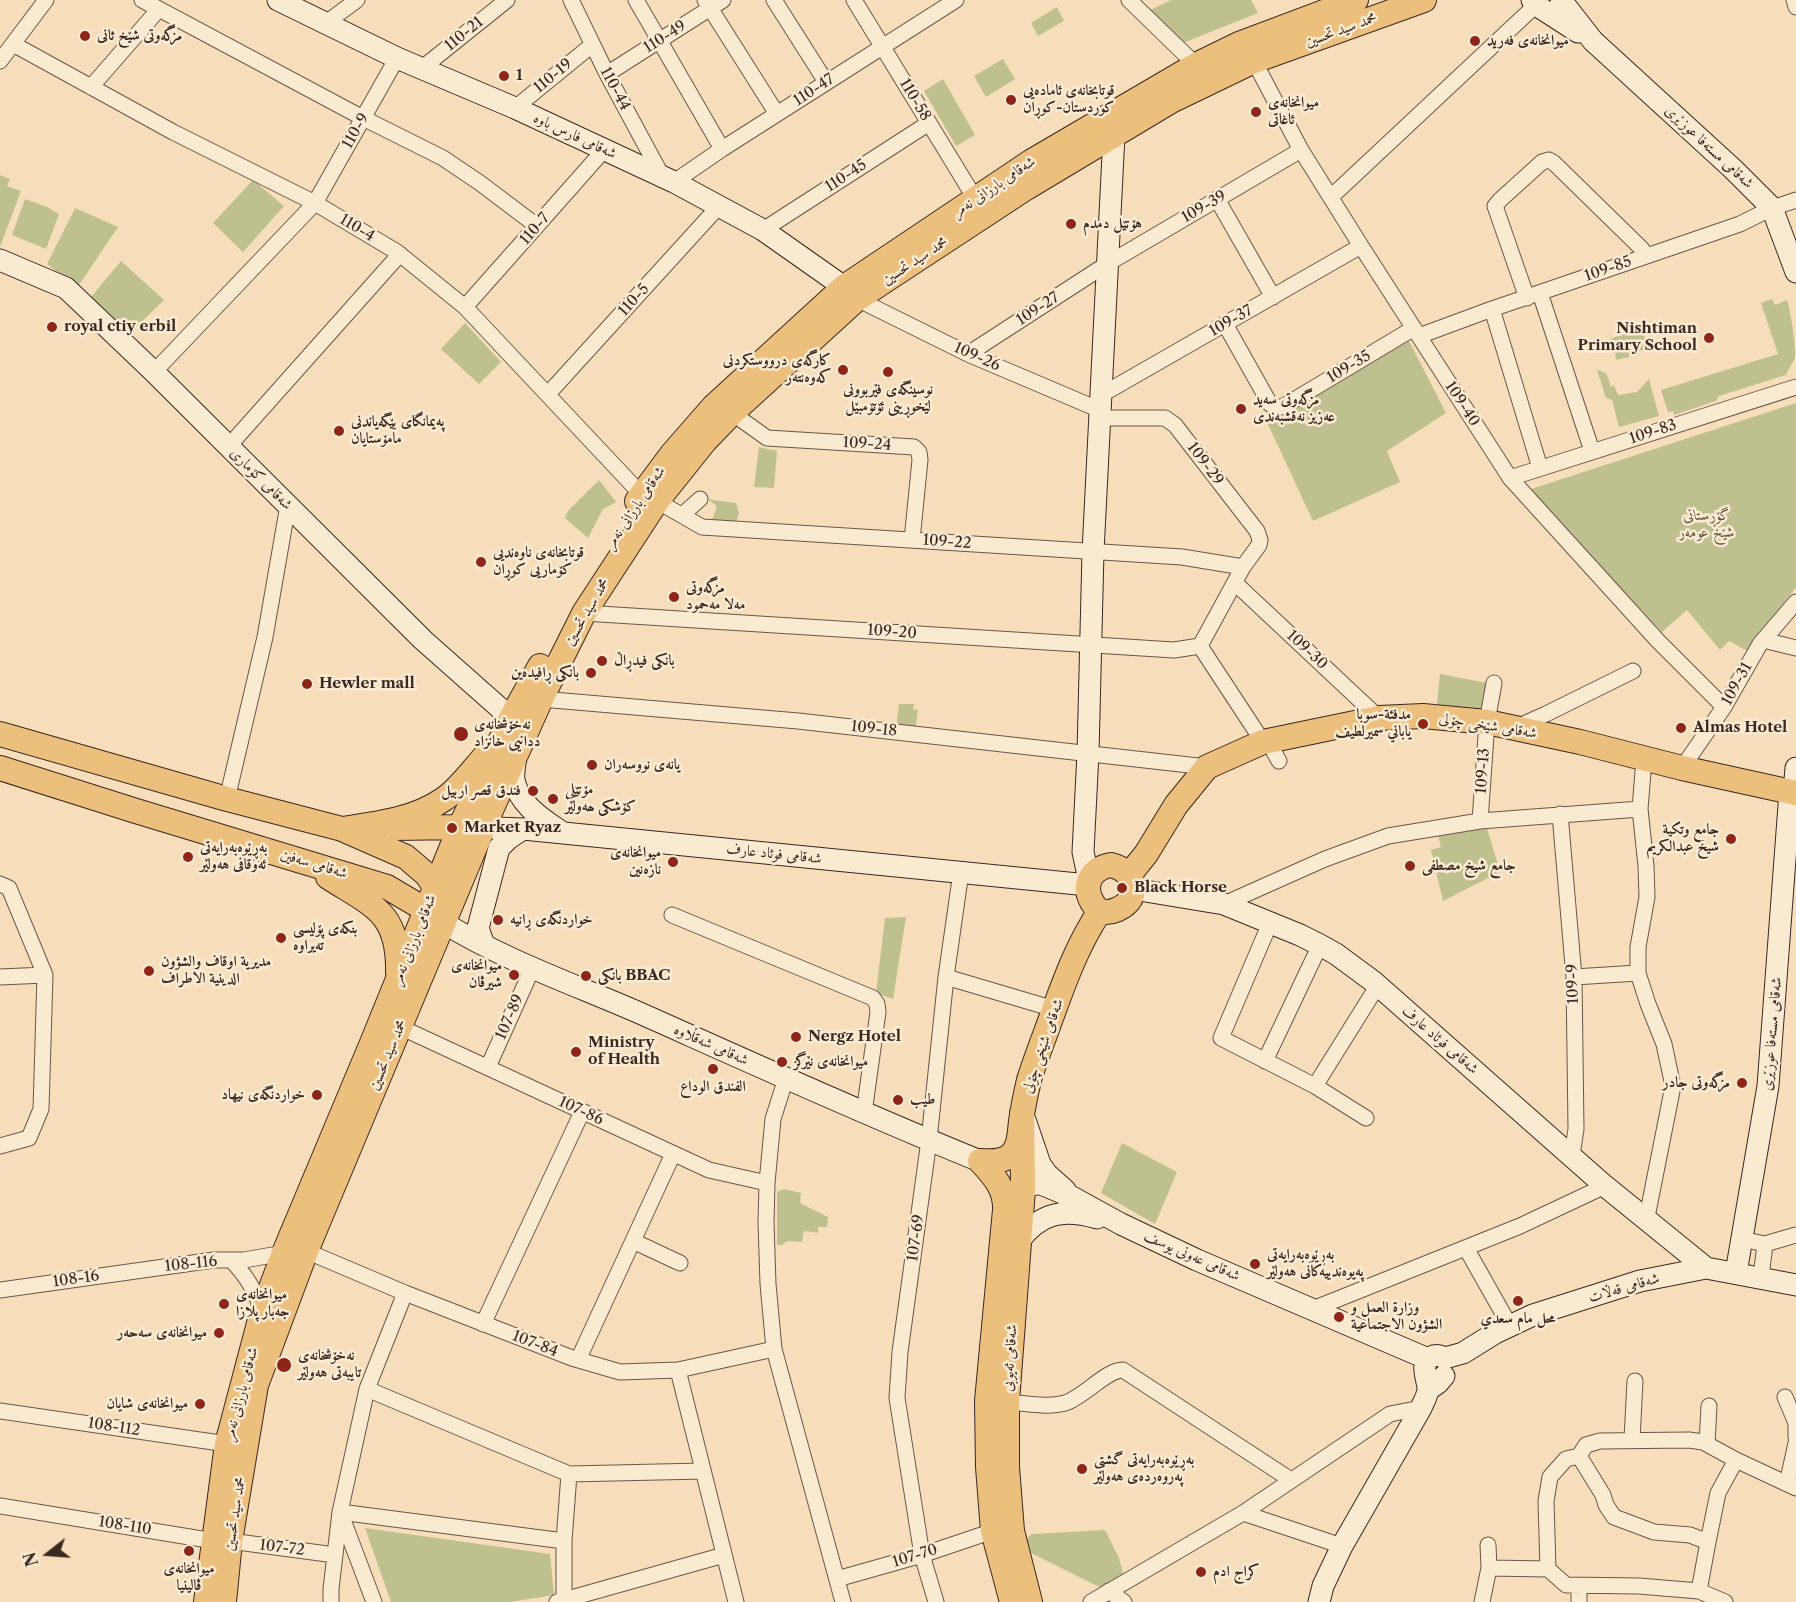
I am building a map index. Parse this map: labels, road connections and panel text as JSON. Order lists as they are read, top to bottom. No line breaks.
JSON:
{"streets":{"main road":["محمد سید تحسین","شەقامی فارس باوە","شەقامی مستەفا عوزێری","شەقامی بارزانی نەمر","شەقامی کۆماری","شەقامی شێخی چۆلی","شەقامی فوئاد عارف","شەقامی سەفین","شەقامی شەقڵاوە","شەقامی عەونی یوسف","شەقامی قەڵات","شەقامی ئەیوبی"],"street":["110-21","110-49","110-19","110-44","110-47","110-58","110-9","110-45","109-39","110-4","110-7","109-85","110-5","109-27","109-37","109-26","109-35","109-40","109-83","109-24","109-29","109-22","109-20","109-30","109-31","109-18","109-13","109-9","107-89","107-86","107-69","108-116","108-16","107-84","108-112","108-110","107-72","107-70"]},"crossings":[["محمد سید تحسین","شەقامی فارس باوە"],["محمد سید تحسین","شەقامی بارزانی نەمر"],["محمد سید تحسین","110-4"],["محمد سید تحسین","109-26"],["محمد سید تحسین","109-40"],["محمد سید تحسین","109-24"],["محمد سید تحسین","شەقامی کۆماری"],["محمد سید تحسین","109-22"],["محمد سید تحسین","109-20"],["محمد سید تحسین","109-18"],["محمد سید تحسین","شەقامی فوئاد عارف"],["محمد سید تحسین","شەقامی سەفین"],["محمد سید تحسین","شەقامی شەقڵاوە"],["محمد سید تحسین","107-86"],["محمد سید تحسین","108-116"],["محمد سید تحسین","107-84"],["محمد سید تحسین","108-110"],["محمد سید تحسین","107-72"],["110-21","شەقامی فارس باوە"],["110-49","110-44"],["110-19","110-44"],["110-19","شەقامی فارس باوە"],["110-44","110-47"],["110-44","شەقامی فارس باوە"],["110-47","110-58"],["110-47","شەقامی فارس باوە"],["110-58","110-45"],["110-58","شەقامی بارزانی نەمر"],["110-9","شەقامی فارس باوە"],["110-9","110-4"],["110-9","شەقامی کۆماری"],["شەقامی فارس باوە","110-45"],["شەقامی فارس باوە","شەقامی بارزانی نەمر"],["شەقامی فارس باوە","110-7"],["شەقامی فارس باوە","110-5"],["شەقامی فارس باوە","109-26"],["شەقامی مستەفا عوزێری","109-85"],["شەقامی مستەفا عوزێری","شەقامی شێخی چۆلی"],["شەقامی مستەفا عوزێری","شەقامی قەڵات"],["شەقامی بارزانی نەمر","110-4"],["شەقامی بارزانی نەمر","109-26"],["شەقامی بارزانی نەمر","شەقامی کۆماری"],["شەقامی بارزانی نەمر","109-22"],["شەقامی بارزانی نەمر","شەقامی سەفین"],["شەقامی بارزانی نەمر","شەقامی شەقڵاوە"],["شەقامی بارزانی نەمر","108-116"],["شەقامی بارزانی نەمر","107-84"],["شەقامی بارزانی نەمر","108-112"],["شەقامی بارزانی نەمر","108-110"],["شەقامی بارزانی نەمر","107-72"],["109-39","109-27"],["109-39","109-40"],["110-4","110-7"],["110-4","110-5"],["110-4","109-22"],["109-85","109-35"],["109-85","109-40"],["109-27","109-26"],["109-37","109-26"],["109-37","109-35"],["109-37","109-40"],["109-37","109-29"],["109-26","109-29"],["109-35","109-40"],["109-40","109-83"],["109-40","109-31"],["109-24","109-22"],["109-29","109-22"],["109-29","109-20"],["109-29","109-30"],["109-30","شەقامی شێخی چۆلی"],["109-31","شەقامی شێخی چۆلی"],["شەقامی شێخی چۆلی","109-18"],["شەقامی شێخی چۆلی","109-13"],["شەقامی شێخی چۆلی","شەقامی فوئاد عارف"],["شەقامی شێخی چۆلی","شەقامی شەقڵاوە"],["شەقامی شێخی چۆلی","شەقامی عەونی یوسف"],["شەقامی شێخی چۆلی","شەقامی ئەیوبی"],["شەقامی فوئاد عارف","109-9"],["شەقامی فوئاد عارف","107-69"],["شەقامی فوئاد عارف","شەقامی قەڵات"],["شەقامی سەفین","شەقامی شەقڵاوە"],["107-89","شەقامی شەقڵاوە"],["107-89","107-86"],["شەقامی شەقڵاوە","107-69"],["شەقامی شەقڵاوە","شەقامی ئەیوبی"],["107-69","107-70"],["شەقامی عەونی یوسف","شەقامی قەڵات"],["شەقامی عەونی یوسف","شەقامی ئەیوبی"],["108-116","108-16"],["108-116","107-84"],["شەقامی ئەیوبی","107-70"],["108-110","107-72"]],"parks":["گۆڕستانی شێخ عومەر"],"places":["مزگەوتی شێخ ثانی","میوانخانەی فەرید","1","قوتابخانەی ئامادەیی کوردستان-کوڕان","میوانخانەی ئاغاتی","هۆتێل دمدم","royal ctiy erbil","Nishtiman Primary School","کارگەی درووستکردنی کەوەنتەر","نوسینگەی فێربوونی لێخوڕینی ئۆتۆمبێل","مزگەوتی سەید عەزیز نەقشبەندی","پەیمانگای پێگەیاندنی مامۆستایان","قوتابخانەی ناوەندیی کۆماریی کوڕان","مزگەوتی مەلا مەحمود","بانکی فیدڕاڵ","بانكی ڕافیدەین","Hewler mall","مدفئة-سوبا ياباني سميرلطيف","Almas Hotel","نەخۆشخانەی ددانیی خانزاد","یانەی نووسەران","فندق قصر اربيل","مۆتێلی کۆشکی ھەولێر","Market Ryaz","جامع وتكية شيخ عبدالكريم","بەڕێوەبەرایەتی ئەوقافی هەولێر","میوانخانەی نازەنین","جامع شيخ مصطفى","Black Horse","خواردنگەی ڕانیە","بنکەی پۆلیسی تەیراوە","مديرية اوقاف والشؤون الدينية الاطراف","میوانخانەی شیرڤان","بانکی BBAC","Nergz Hotel","Ministry of Health","میوانخانەی نێرگز","الفندق الوداع","مزگەوتی جادر","خواردنگەی نیھاد","طيب","بەڕێوەبەرایەتی پەیوەندییەکانی هەولێر","محل مام سعدي","میوانخانەی جەبار پلازا","وزارة العمل و الشؤون الاجتماعية","میوانخانەی سەحەر","نەخۆشخانەی تایبەتی هەولێر","میوانخانەی شایان","بەڕێوەبەرایەتی گشتی پەروەردەی هەولێر","میوانخانەی ڤالینیا","كراج ادم"],"north":"left"}
